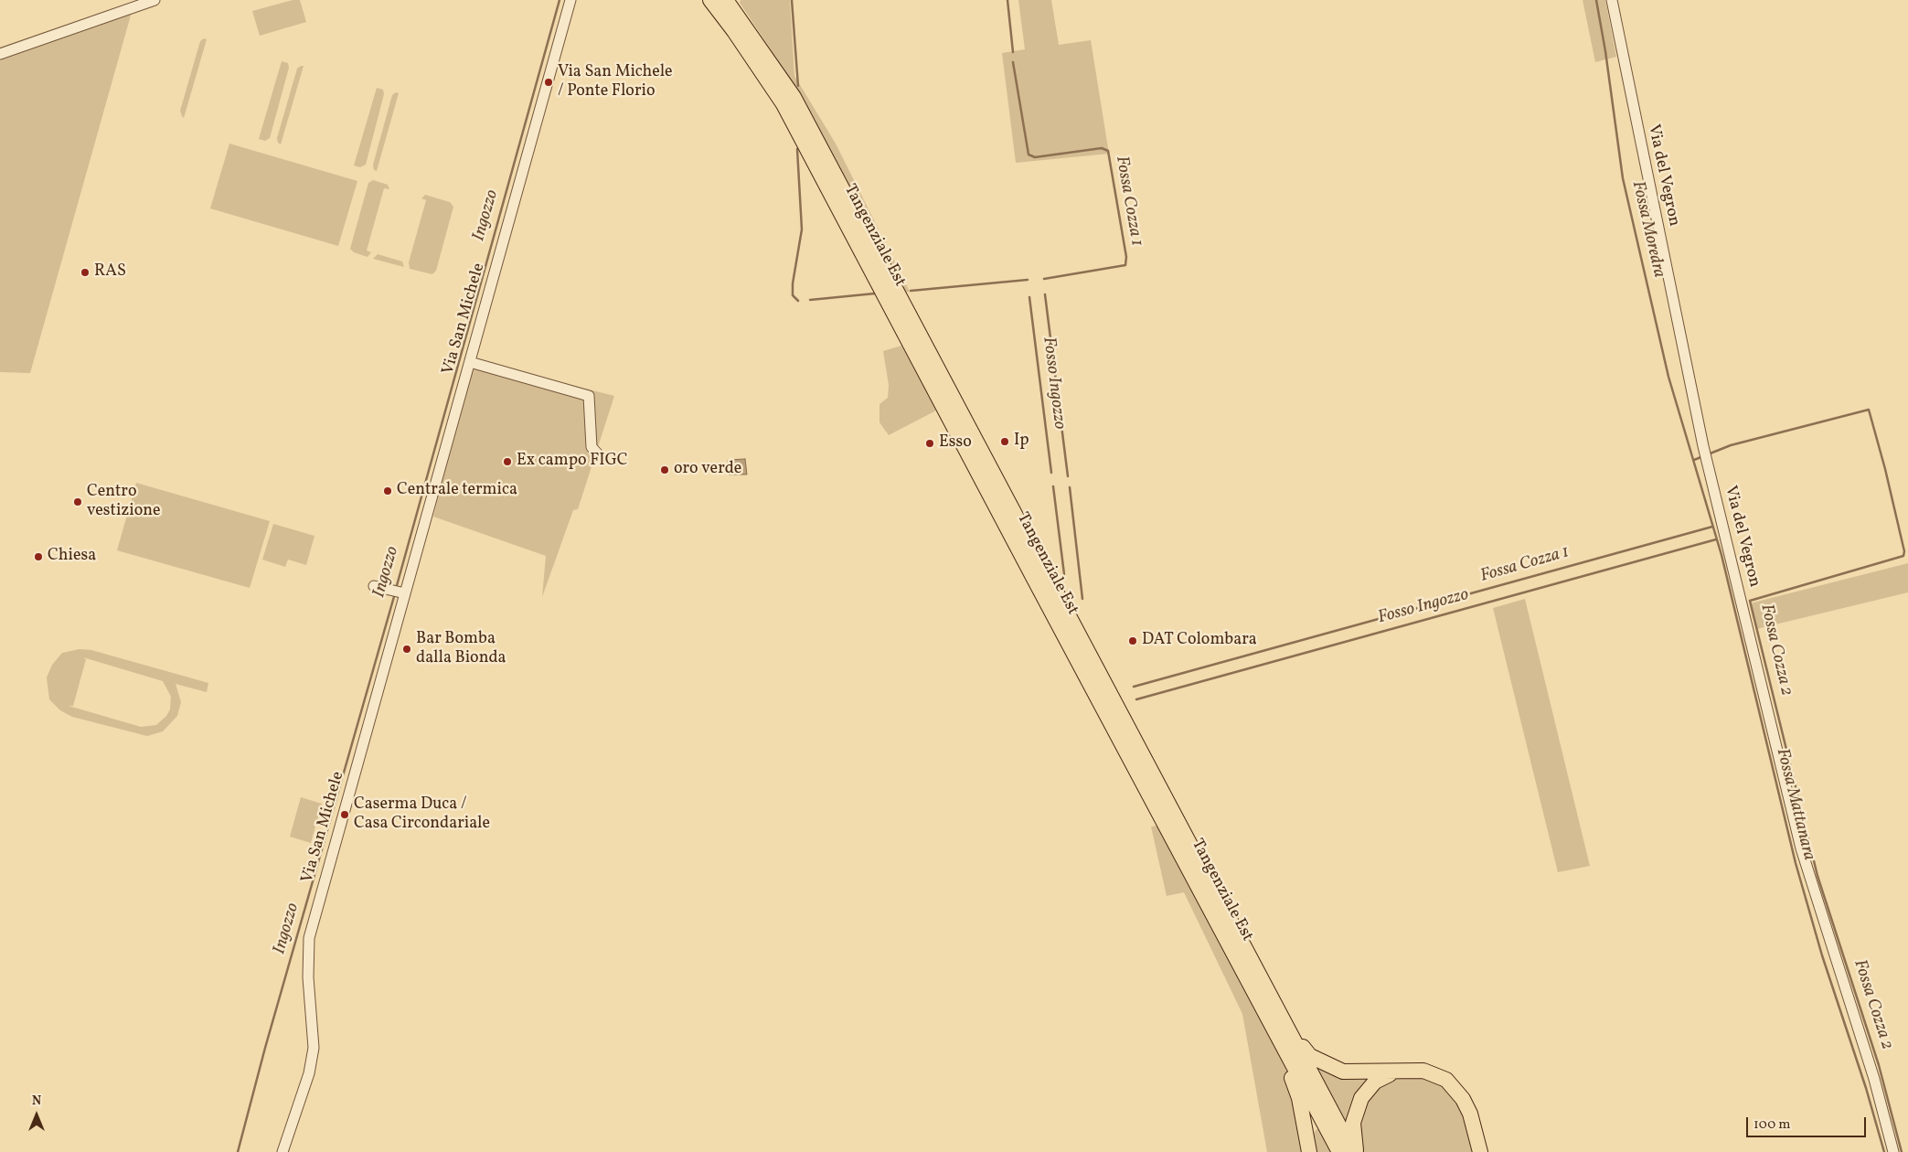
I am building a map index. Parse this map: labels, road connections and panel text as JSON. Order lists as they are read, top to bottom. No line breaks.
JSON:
{"streets":{"highway":["Tangenziale Est"],"street":["Via del Vegron","Via San Michele"]},"water":["Fossa Cozza 1","Ingozzo","Fossa Moredra","Fosso Ingozzo","Fossa Cozza 2","Fossa Mattanara"],"places":["Via San Michele / Ponte Florio","RAS","Ip","Esso","Ex campo FIGC","oro verde","Centrale termica","Centro vestizione","Chiesa","DAT Colombara","Bar Bomba dalla Bionda","Caserma Duca / Casa Circondariale"],"scale_bar":"100 m","north":"top"}
